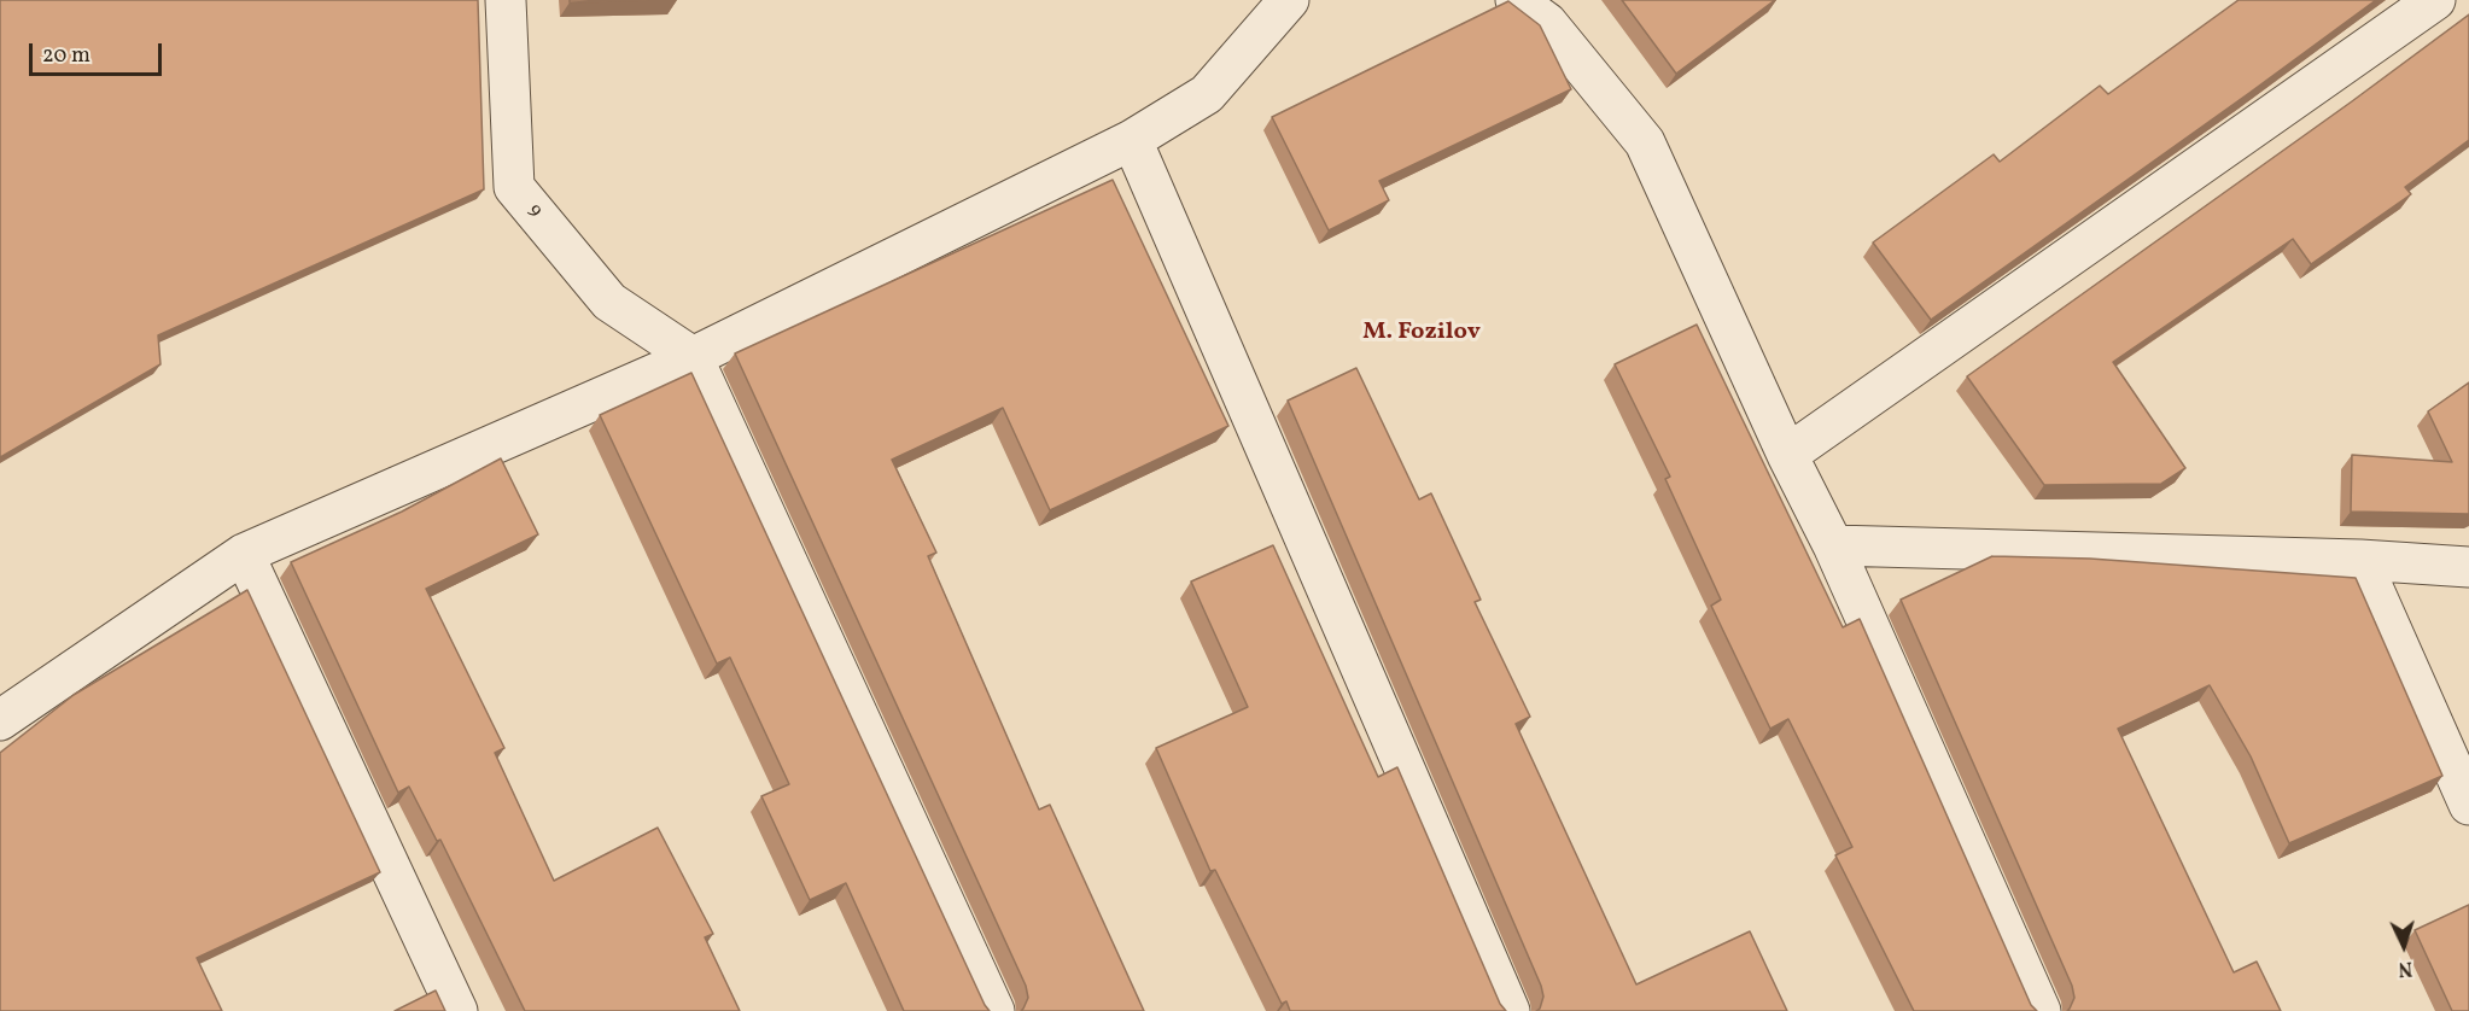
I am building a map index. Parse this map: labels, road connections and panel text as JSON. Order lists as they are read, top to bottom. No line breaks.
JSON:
{"streets":{"street":["9"]},"districts":["M. Fozilov"],"scale_bar":"20 m","north":"bottom"}
